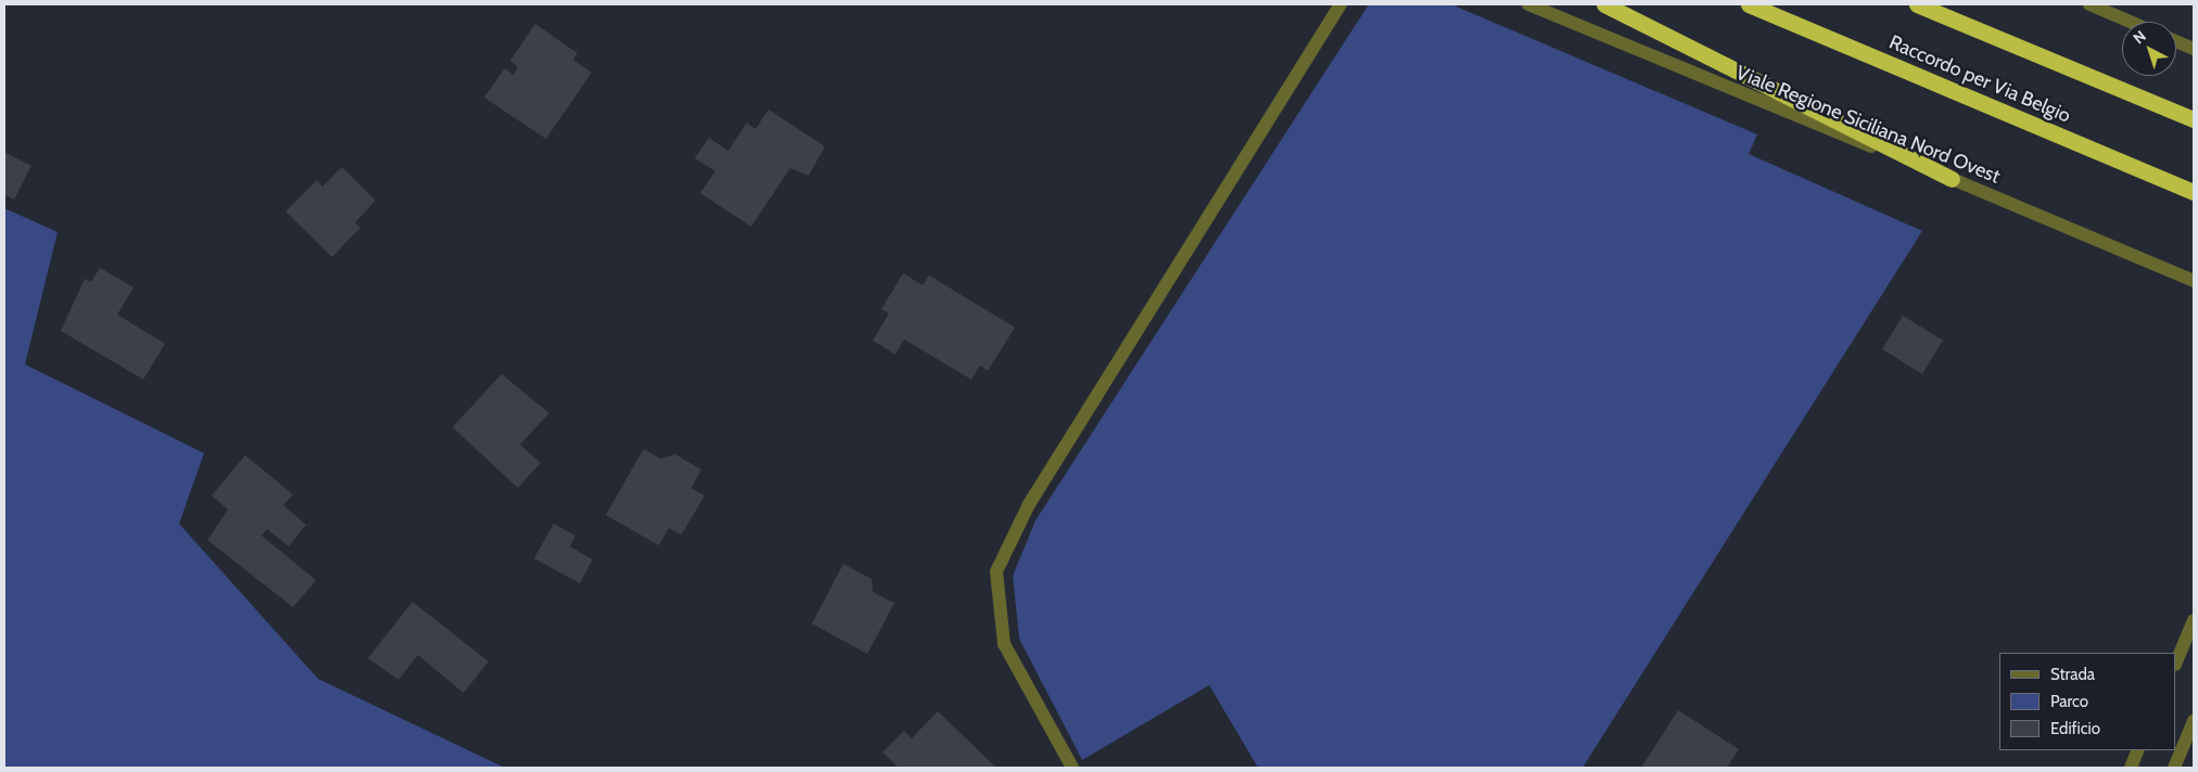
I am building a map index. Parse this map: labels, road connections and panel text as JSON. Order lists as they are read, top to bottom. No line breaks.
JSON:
{"streets":{"highway":["Raccordo per Via Belgio"],"street":["Viale Regione Siciliana Nord Ovest"]},"legend":["Strada","Parco","Edificio"],"north":"top left"}
